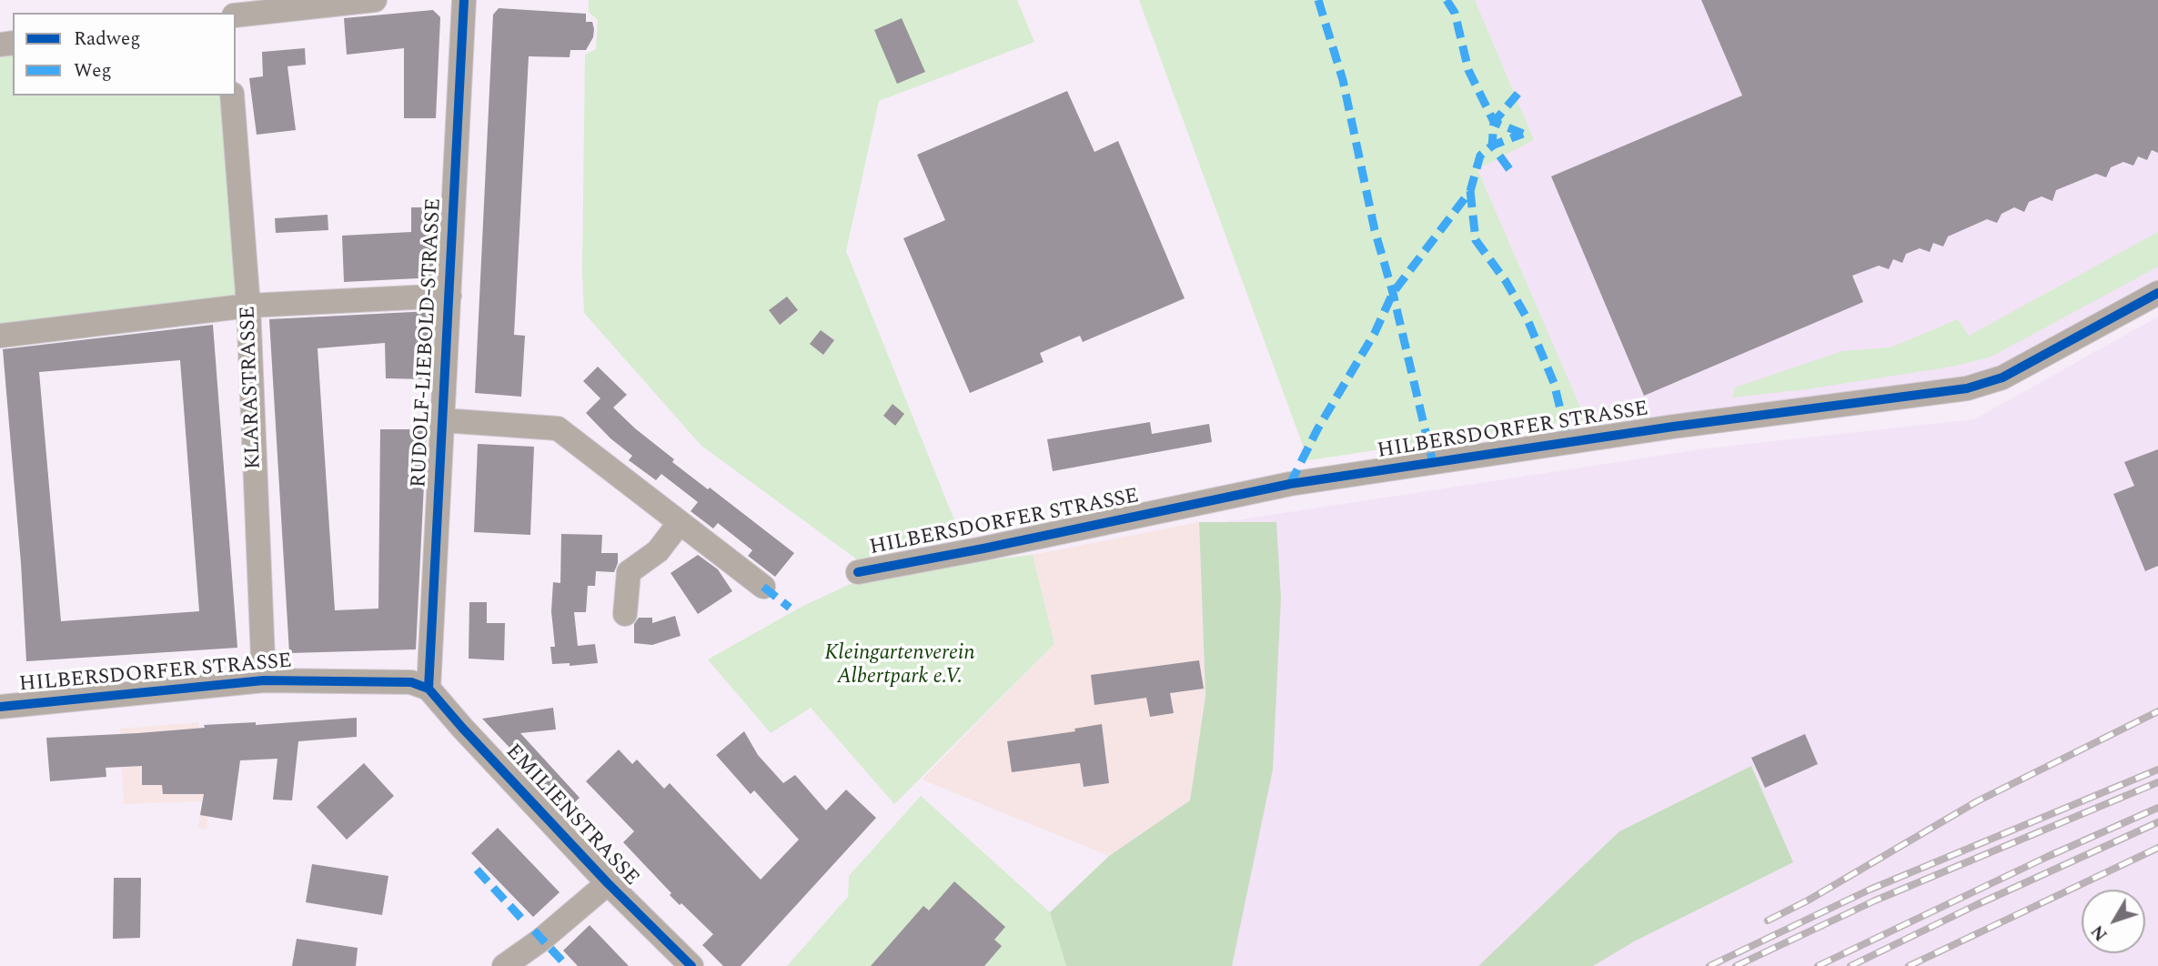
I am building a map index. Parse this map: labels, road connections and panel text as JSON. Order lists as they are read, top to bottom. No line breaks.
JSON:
{"streets":{"street":["RUDOLF-LIEBOLD-STRASSE","KLARASTRASSE","HILBERSDORFER STRASSE","EMILIENSTRASSE"]},"crossings":[["RUDOLF-LIEBOLD-STRASSE","HILBERSDORFER STRASSE"],["RUDOLF-LIEBOLD-STRASSE","EMILIENSTRASSE"],["KLARASTRASSE","HILBERSDORFER STRASSE"],["HILBERSDORFER STRASSE","EMILIENSTRASSE"]],"parks":["Kleingartenverein Albertpark e.V."],"legend":["Radweg","Weg"],"north":"bottom left"}
